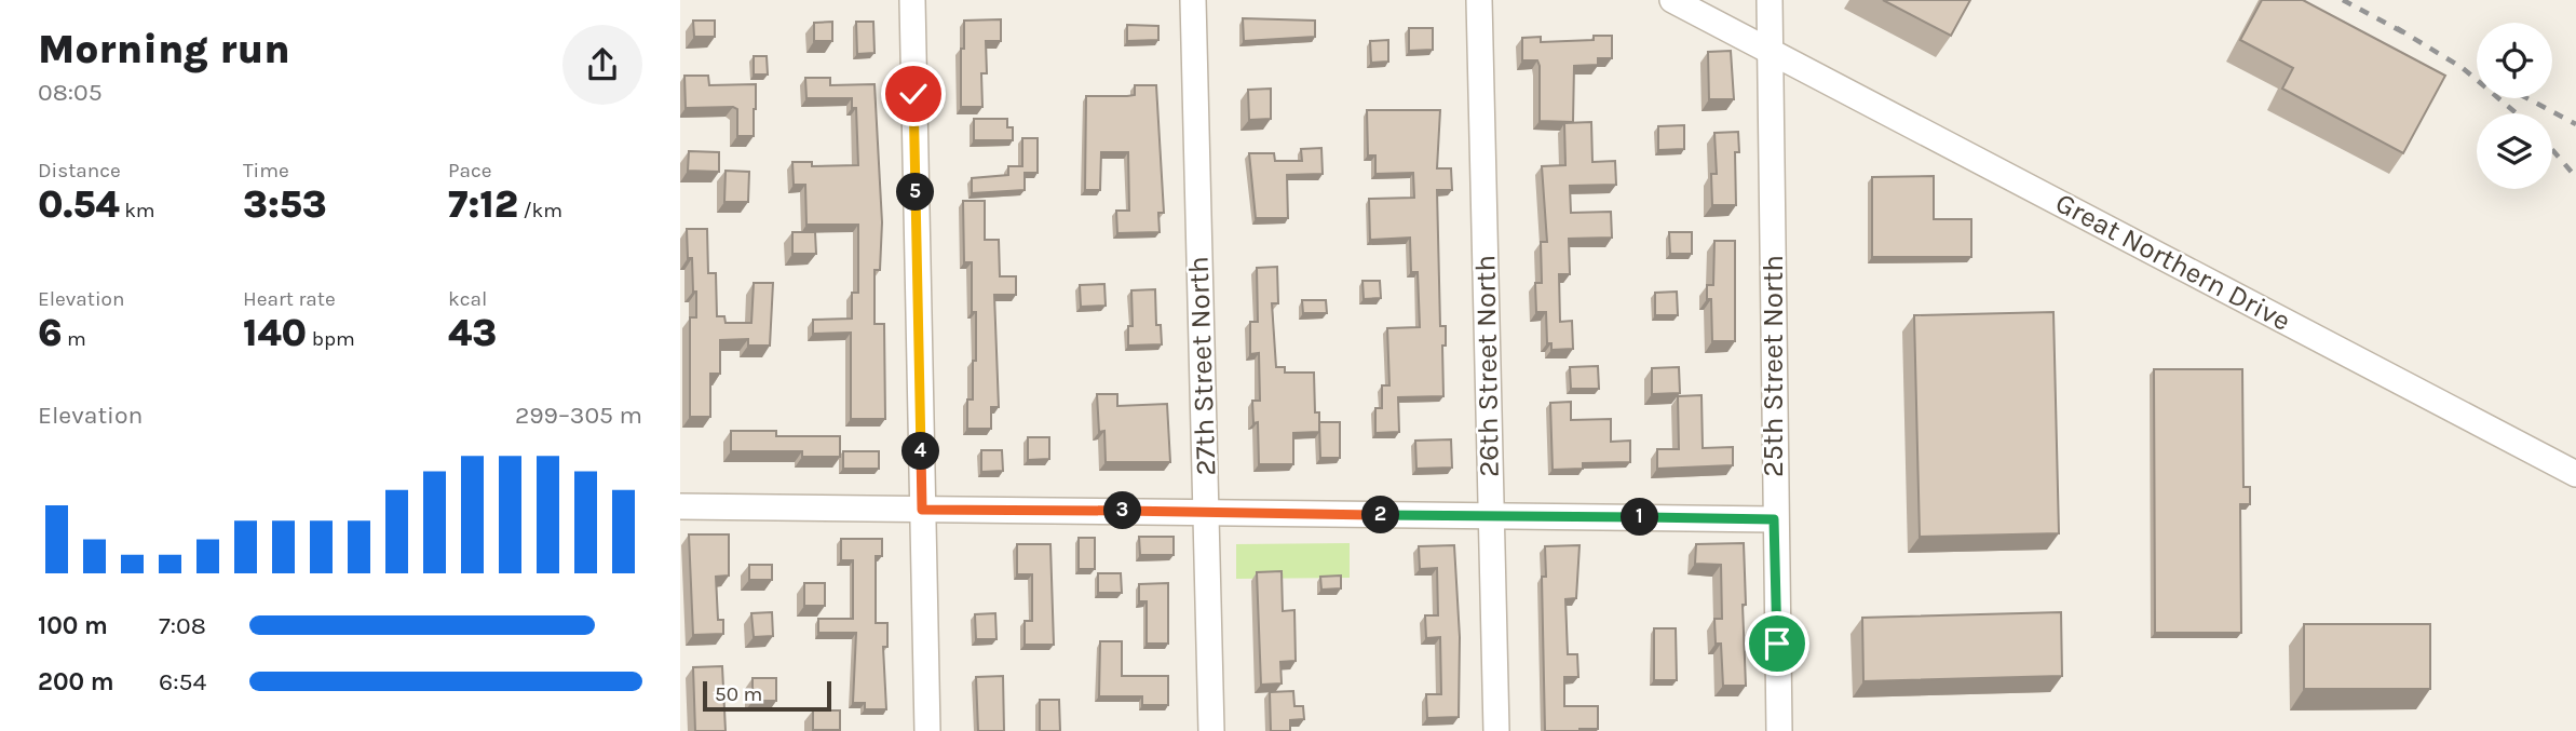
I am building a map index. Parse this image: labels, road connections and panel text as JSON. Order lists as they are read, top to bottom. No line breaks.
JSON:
{"streets":{"street":["Great Northern Drive","27th Street North","26th Street North","25th Street North"]},"crossings":[["Great Northern Drive","25th Street North"]],"scale_bar":"50 m","page":{"heading":["Morning run","08:05"],"stats":[["Distance","0.54 km"],["Time","3:53"],["Pace","7:12 /km"],["Elevation","6 m"],["Heart rate","140 bpm"],["kcal","43"]],"pins":["5","4","3","2","1"],"chart":["Elevation","299–305 m"],"list":[{"name":"100 m","note":"7:08"},{"name":"200 m","note":"6:54"}],"scale":"50 m"}}
